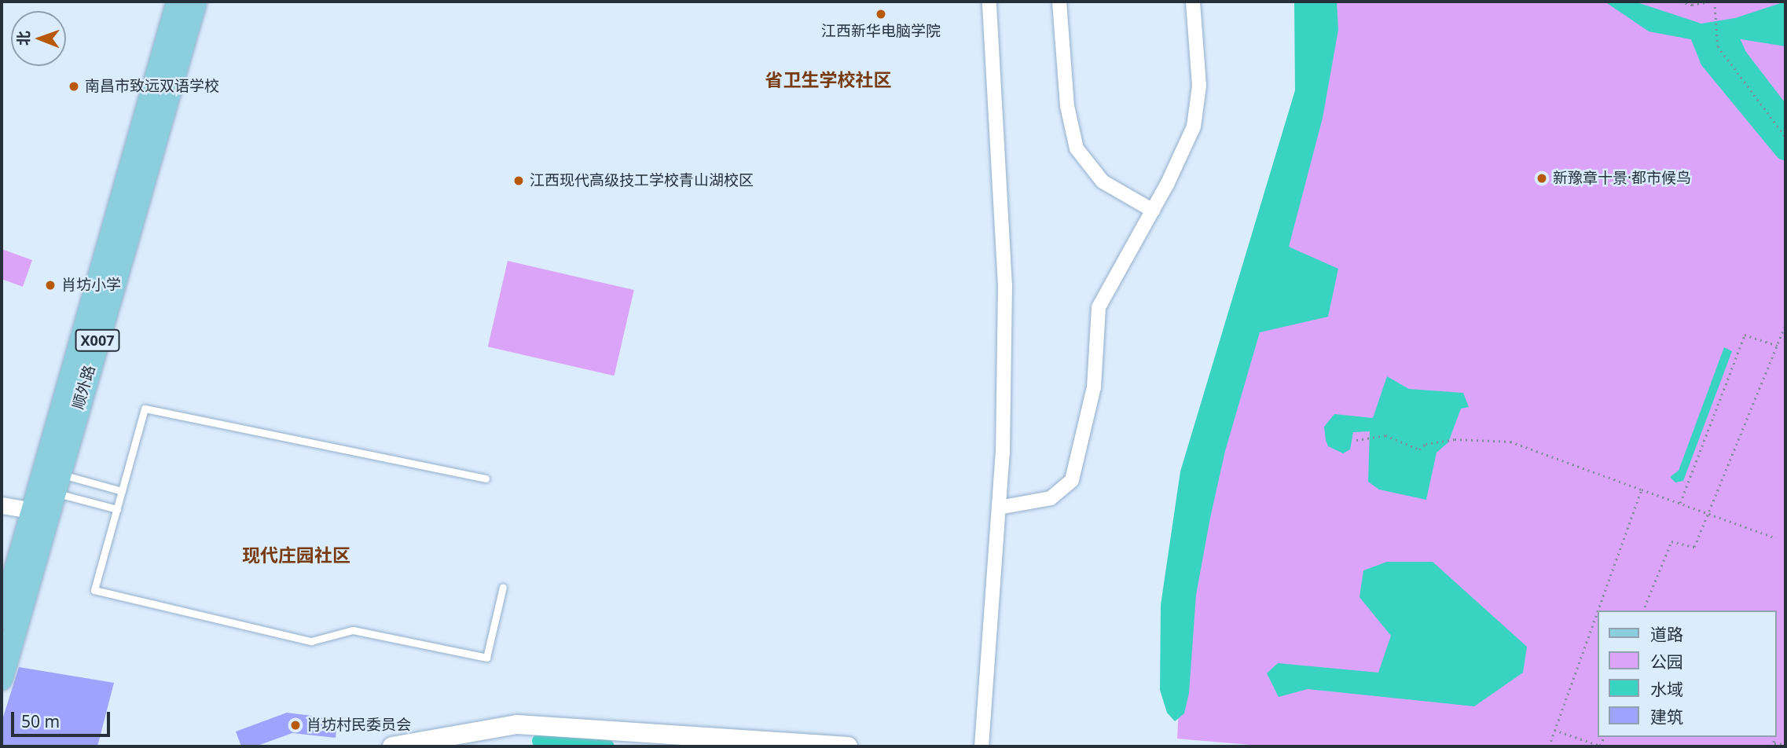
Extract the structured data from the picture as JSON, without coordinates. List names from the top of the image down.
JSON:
{
  "streets": {
    "main road": ["X007", "顺外路"]
  },
  "districts": ["省卫生学校社区", "现代庄园社区"],
  "places": [
    "江西新华电脑学院",
    "南昌市致远双语学校",
    "新豫章十景·都市候鸟",
    "江西现代高级技工学校青山湖校区",
    "肖坊小学",
    "肖坊村民委员会"
  ],
  "legend": [
    "道路",
    "公园",
    "水域",
    "建筑"
  ],
  "scale_bar": "50 m",
  "north": "left"
}
